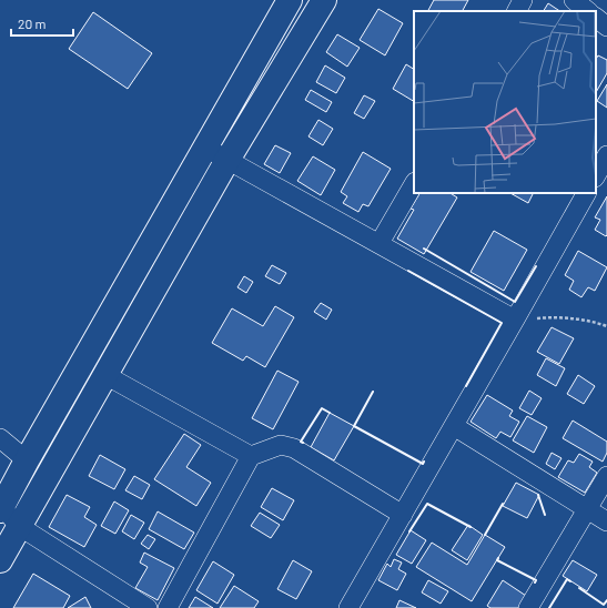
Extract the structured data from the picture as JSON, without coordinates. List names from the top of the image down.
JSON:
{
  "scale_bar": "20 m"
}
